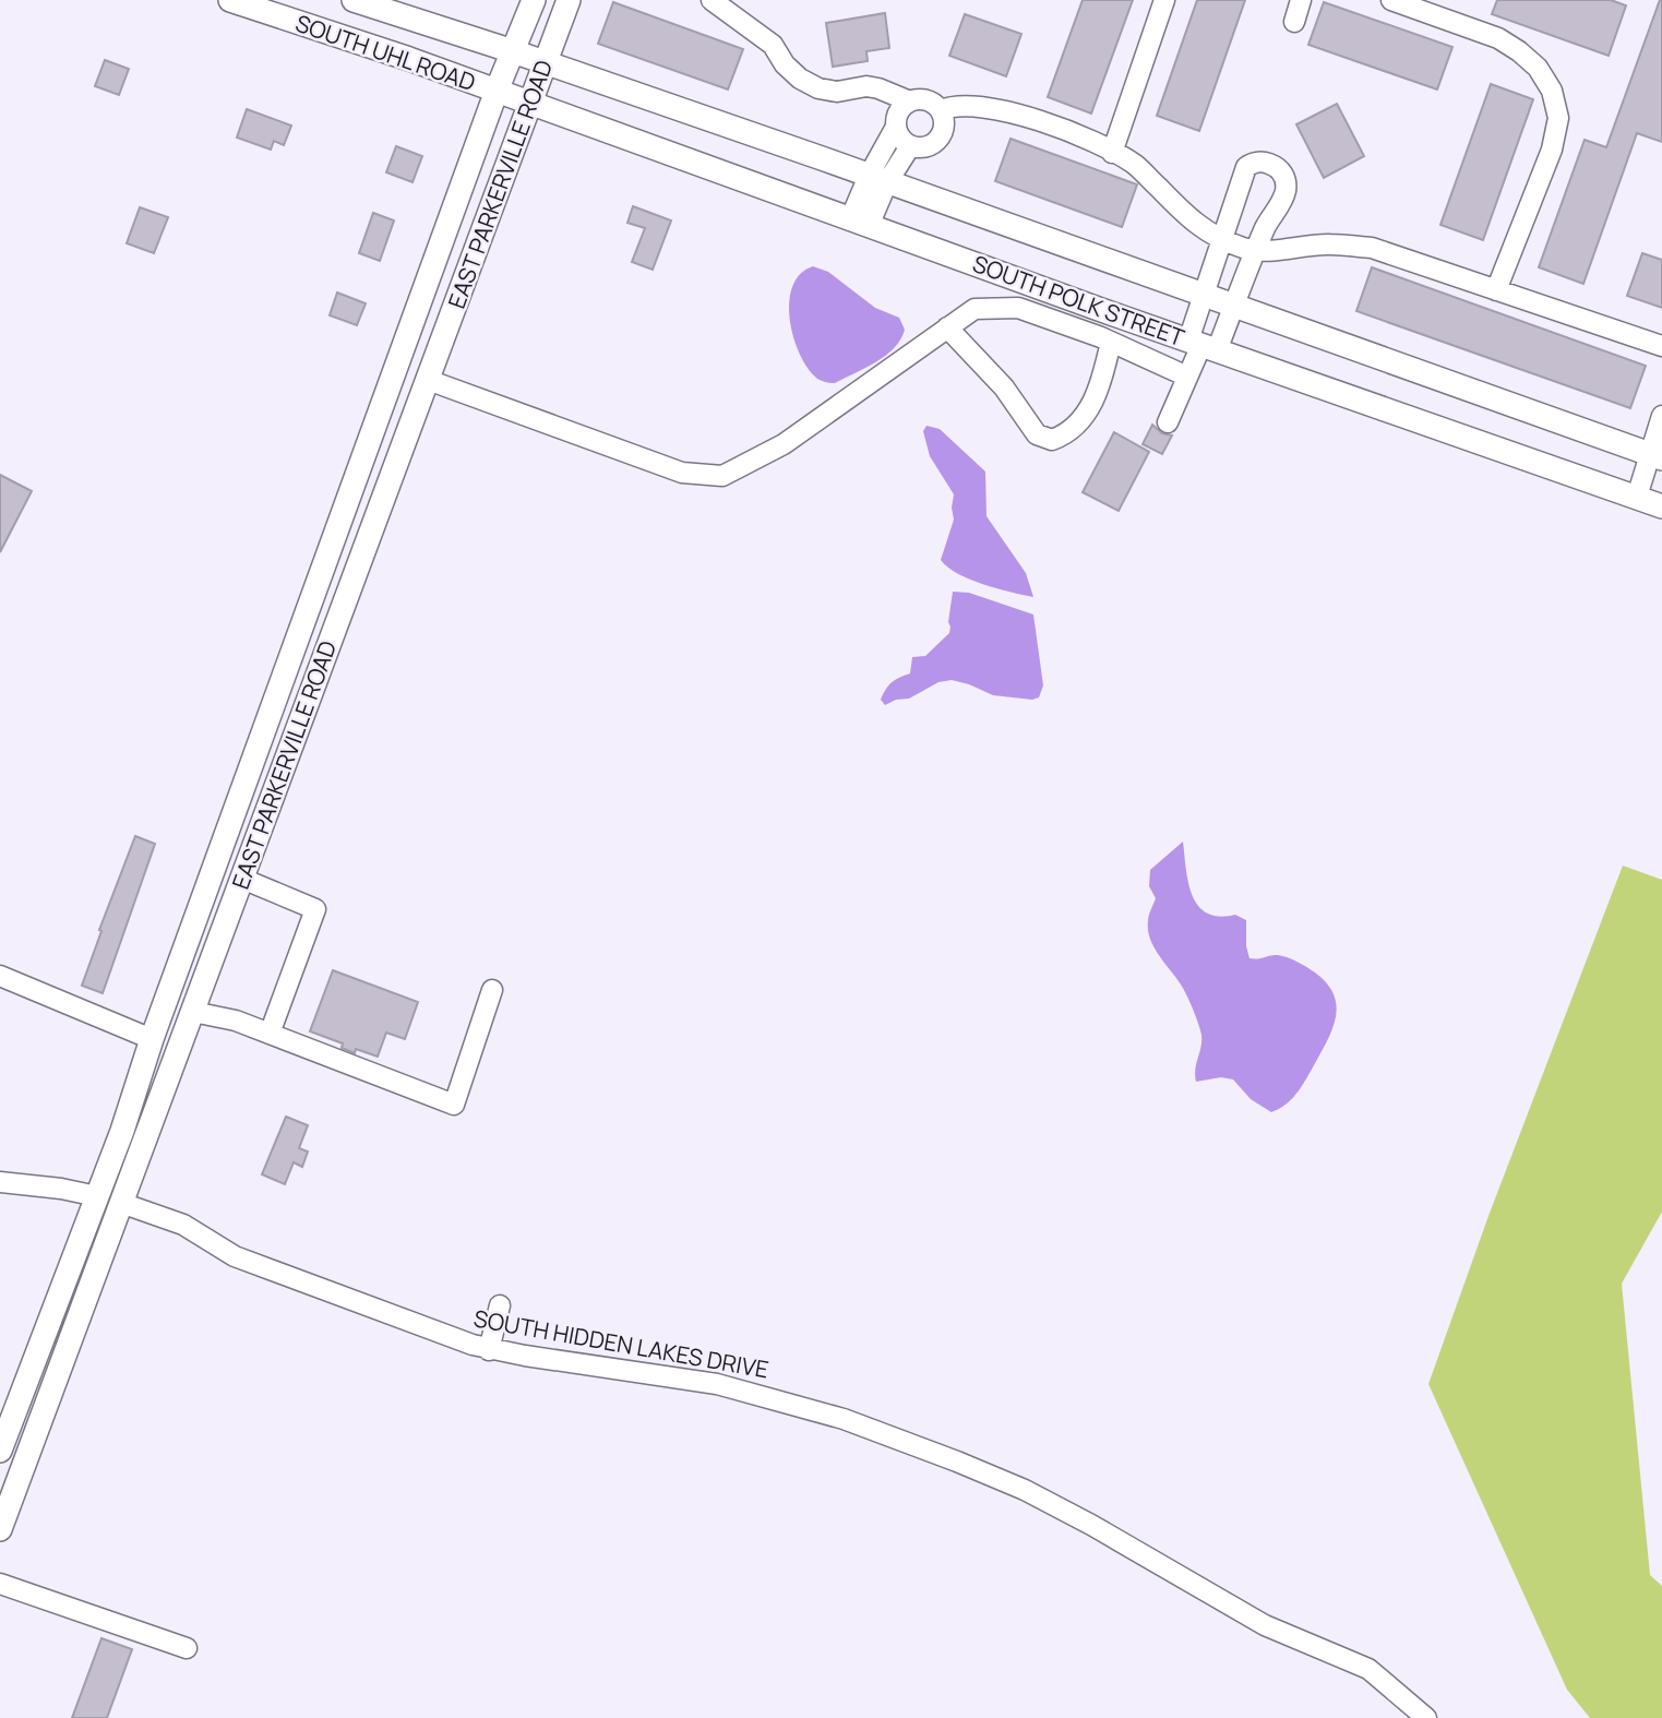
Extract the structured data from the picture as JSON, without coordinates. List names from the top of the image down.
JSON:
{
  "streets": {
    "main road": ["SOUTH UHL ROAD", "EAST PARKERVILLE ROAD", "SOUTH POLK STREET"],
    "street": ["SOUTH HIDDEN LAKES DRIVE"]
  },
  "crossings": [
    ["SOUTH UHL ROAD", "EAST PARKERVILLE ROAD"],
    ["SOUTH UHL ROAD", "SOUTH POLK STREET"],
    ["EAST PARKERVILLE ROAD", "SOUTH POLK STREET"],
    ["EAST PARKERVILLE ROAD", "SOUTH HIDDEN LAKES DRIVE"]
  ]
}
